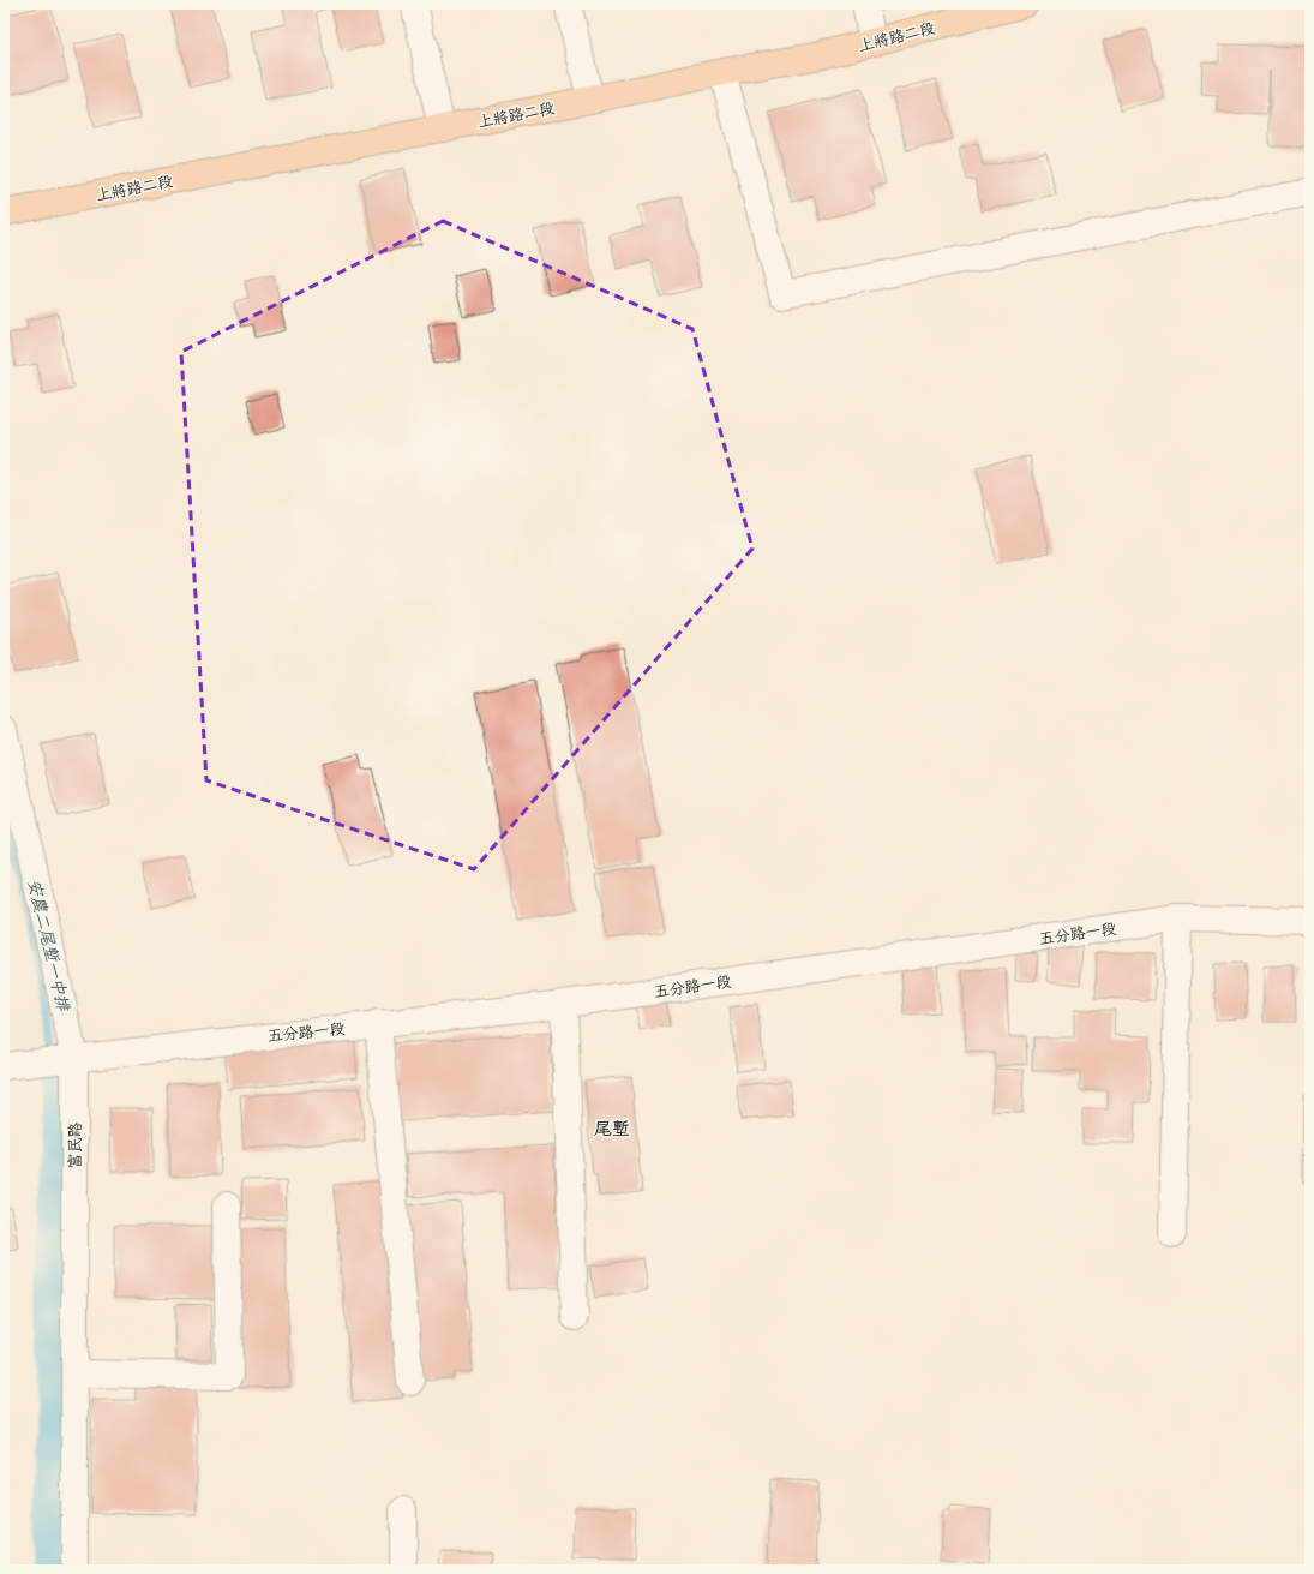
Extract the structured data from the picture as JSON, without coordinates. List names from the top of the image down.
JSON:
{
  "streets": {
    "main road": ["上將路二段"],
    "street": ["五分路一段", "富民路"]
  },
  "crossings": [
    ["五分路一段", "富民路"]
  ],
  "districts": ["尾塹"],
  "water": ["安農二尾塹一中排"]
}
